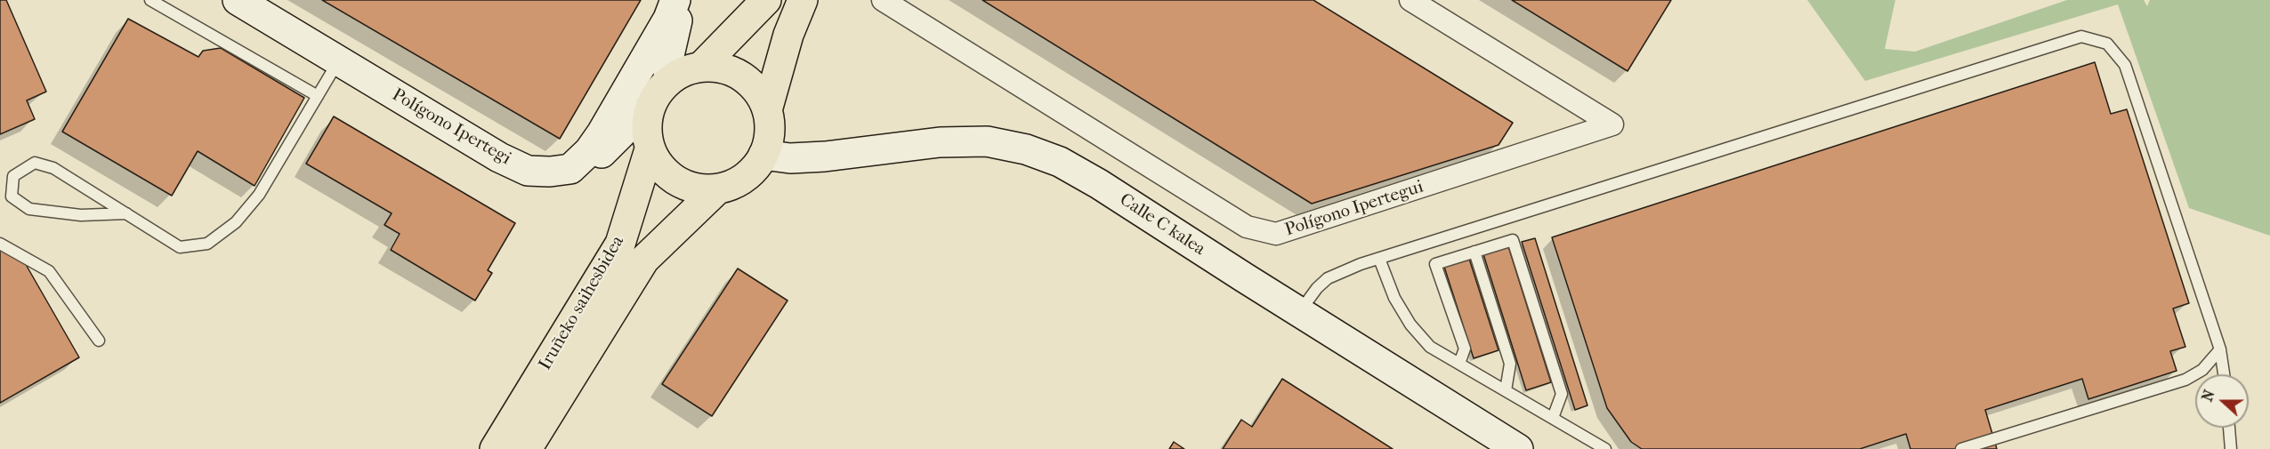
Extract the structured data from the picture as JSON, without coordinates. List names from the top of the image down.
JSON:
{
  "streets": {
    "highway": ["Iruñeko saihesbidea"],
    "street": ["Polígono Ipertegi", "Polígono Ipertegui", "Calle C kalea"]
  },
  "crossings": [
    ["Polígono Ipertegi", "Calle C kalea"],
    ["Polígono Ipertegi", "Iruñeko saihesbidea"],
    ["Calle C kalea", "Iruñeko saihesbidea"]
  ],
  "north": "left"
}
